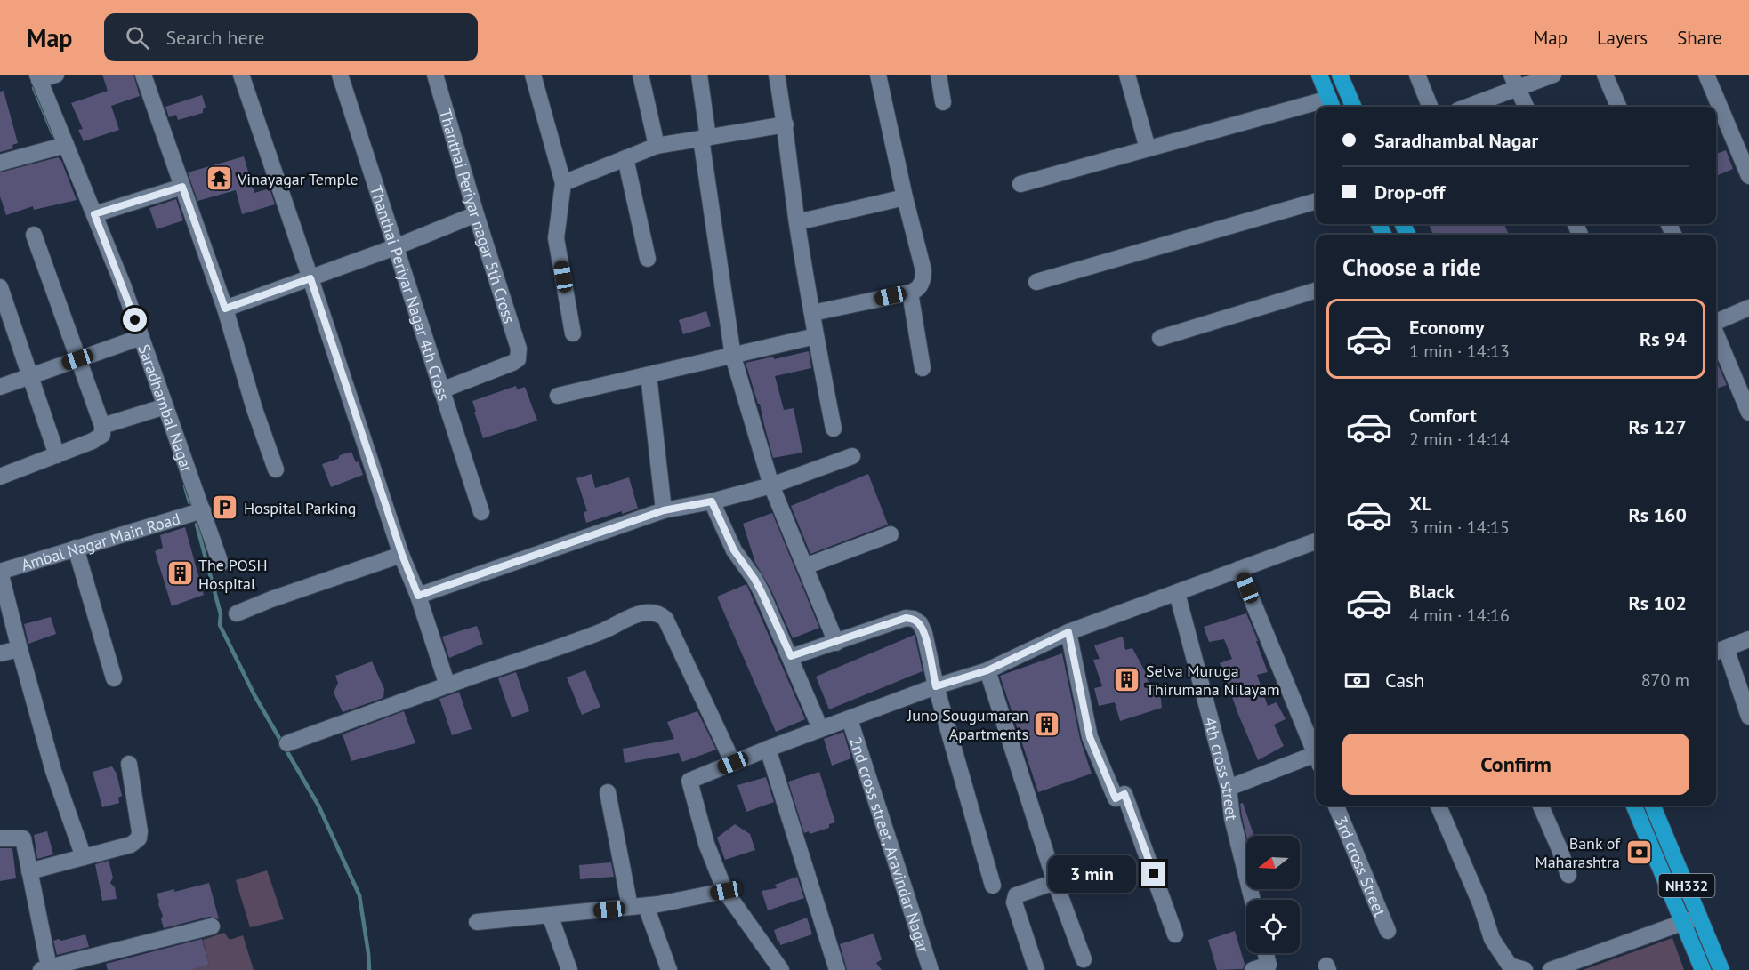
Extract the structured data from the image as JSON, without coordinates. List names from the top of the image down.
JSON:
{
  "streets": {
    "highway": ["NH332"],
    "street": [
      "Thanthai Periyar nagar 5th Cross",
      "Thanthai Periyar Nagar 4th Cross",
      "Saradhambal Nagar",
      "Ambal Nagar Main Road",
      "4th cross street",
      "2nd cross street, Aravindar Nagar",
      "3rd cross Street"
    ]
  },
  "crossings": [
    ["Thanthai Periyar nagar 5th Cross", "Thanthai Periyar Nagar 4th Cross"],
    ["Saradhambal Nagar", "Ambal Nagar Main Road"]
  ],
  "places": {
    "temple": ["Vinayagar Temple"],
    "parking": ["Hospital Parking"],
    "building": ["The POSH Hospital", "Selva Muruga Thirumana Nilayam", "Juno Sougumaran Apartments"],
    "bank": ["Bank of Maharashtra"]
  },
  "north": "left",
  "page": {
    "header": "Map",
    "search": "Search here",
    "nav": ["Map", "Layers", "Share"],
    "banner": ["Saradhambal Nagar", "Drop-off"],
    "heading": "Choose a ride",
    "list": [
      {
        "name": "Economy",
        "note": "1 min · 14:13",
        "value": "Rs 94"
      },
      {
        "name": "Comfort",
        "note": "2 min · 14:14",
        "value": "Rs 127"
      },
      {
        "name": "XL",
        "note": "3 min · 14:15",
        "value": "Rs 160"
      },
      {
        "name": "Black",
        "note": "4 min · 14:16",
        "value": "Rs 102"
      }
    ],
    "pay": ["Cash", "870 m"],
    "buttons": "Confirm",
    "bubble": "3 min"
  }
}
